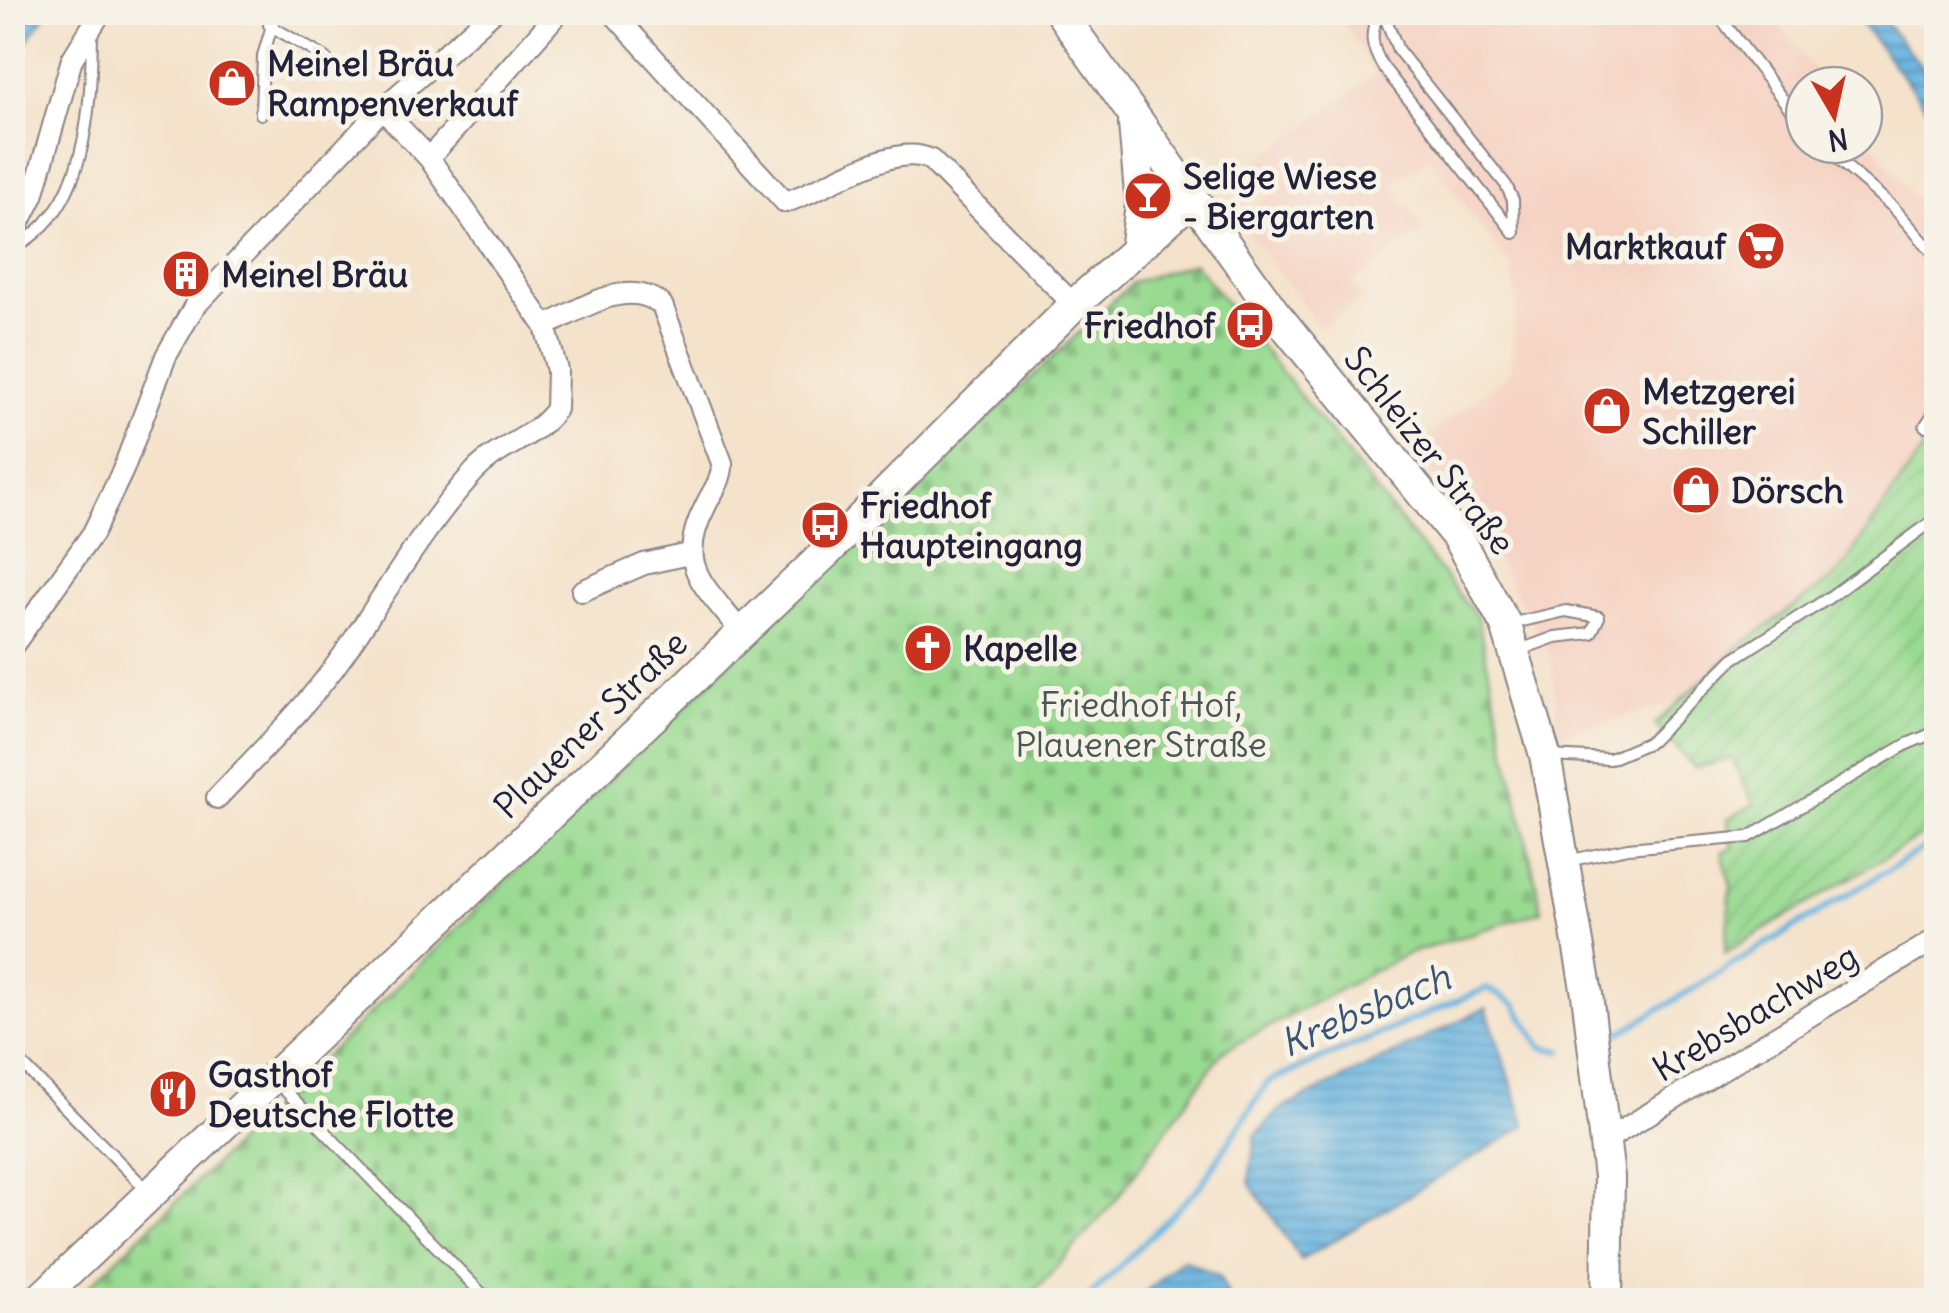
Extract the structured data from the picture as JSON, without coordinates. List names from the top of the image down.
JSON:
{
  "streets": {
    "main road": ["Schleizer Straße", "Plauener Straße"],
    "street": ["Krebsbachweg"]
  },
  "crossings": [
    ["Schleizer Straße", "Plauener Straße"],
    ["Schleizer Straße", "Krebsbachweg"]
  ],
  "water": ["Krebsbach"],
  "parks": ["Friedhof Hof, Plauener Straße"],
  "places": {
    "shop": ["Meinel Bräu Rampenverkauf", "Metzgerei Schiller", "Dörsch"],
    "bar": ["Selige Wiese - Biergarten"],
    "supermarket": ["Marktkauf"],
    "building": ["Meinel Bräu"],
    "bus stop": ["Friedhof", "Friedhof Haupteingang"],
    "church": ["Kapelle"],
    "restaurant": ["Gasthof Deutsche Flotte"]
  },
  "north": "bottom"
}
